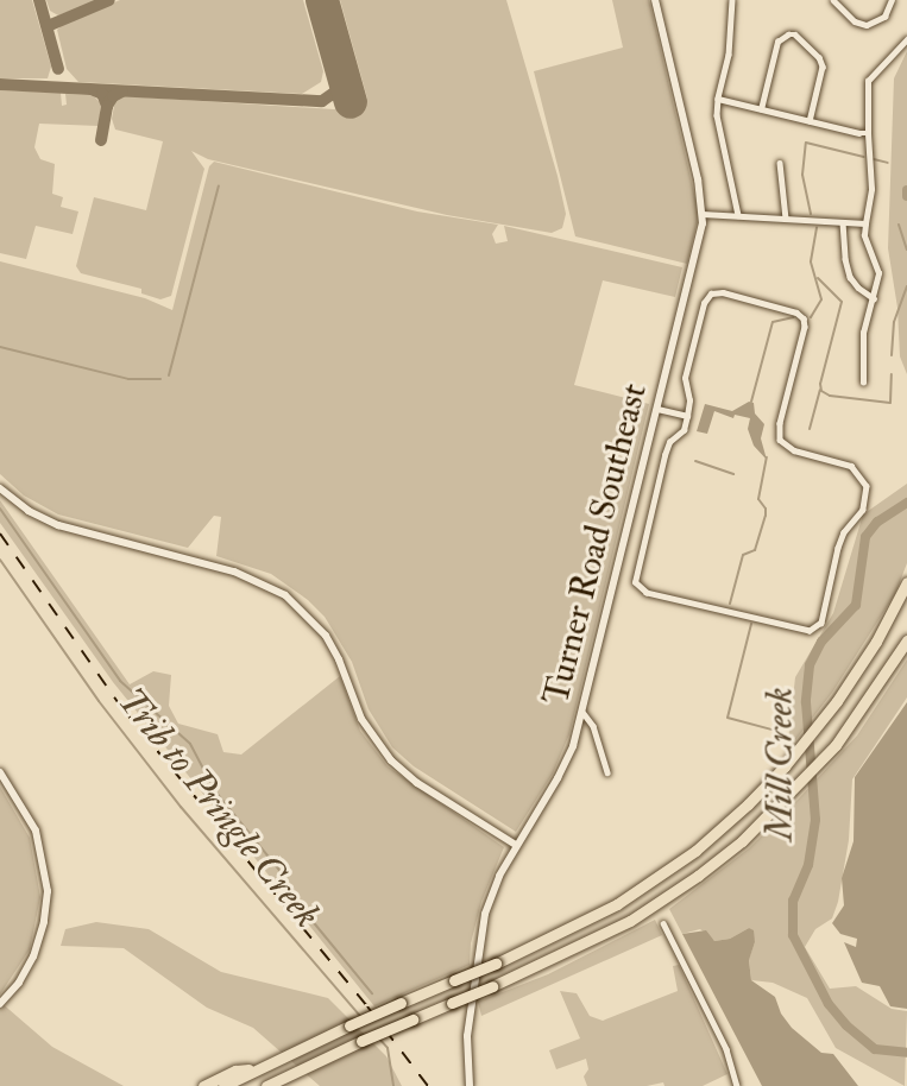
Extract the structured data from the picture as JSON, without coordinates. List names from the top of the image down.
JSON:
{
  "streets": {
    "main road": ["Turner Road Southeast"]
  },
  "water": ["Mill Creek", "Trib to Pringle Creek"]
}
